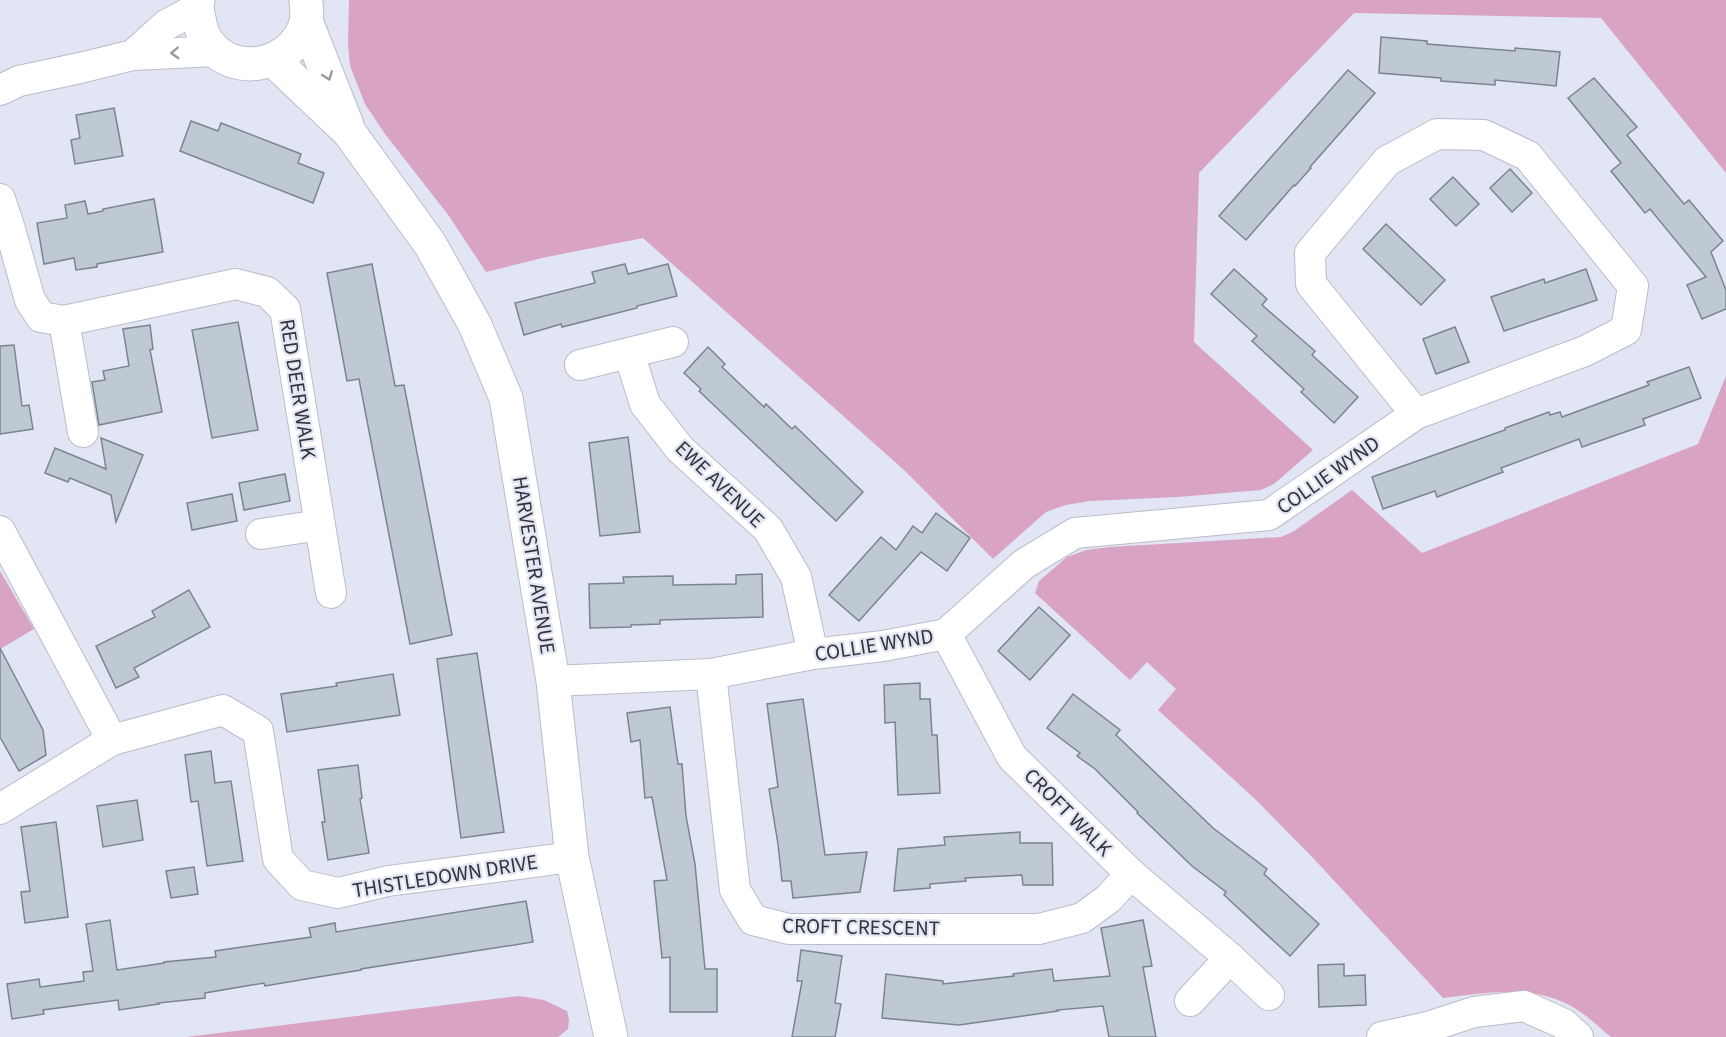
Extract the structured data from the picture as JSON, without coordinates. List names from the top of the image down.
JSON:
{
  "streets": {
    "street": [
      "RED DEER WALK",
      "COLLIE WYND",
      "EWE AVENUE",
      "HARVESTER AVENUE",
      "CROFT WALK",
      "THISTLEDOWN DRIVE",
      "CROFT CRESCENT"
    ]
  },
  "crossings": [
    ["COLLIE WYND", "EWE AVENUE"],
    ["COLLIE WYND", "HARVESTER AVENUE"],
    ["COLLIE WYND", "CROFT WALK"],
    ["COLLIE WYND", "CROFT CRESCENT"],
    ["HARVESTER AVENUE", "THISTLEDOWN DRIVE"],
    ["CROFT WALK", "CROFT CRESCENT"]
  ]
}
